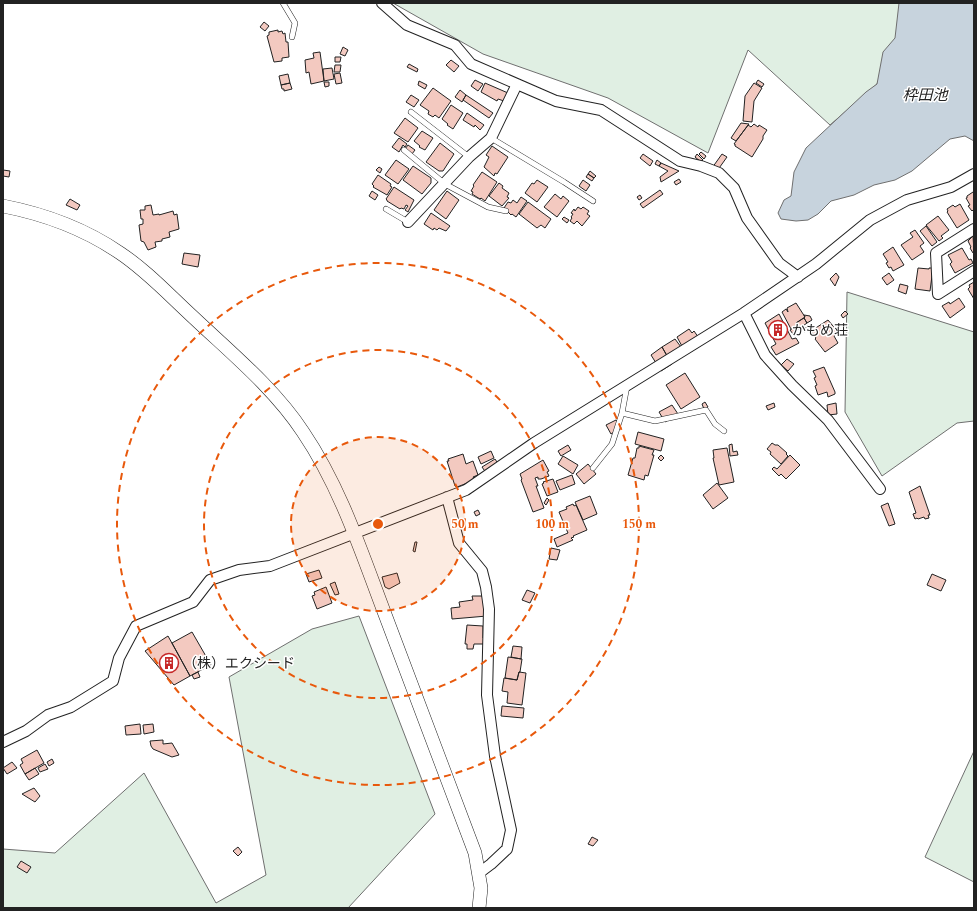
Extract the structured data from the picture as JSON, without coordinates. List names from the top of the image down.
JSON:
{
  "water": ["枠田池"],
  "places": {
    "building": ["かもめ荘", "（株）エクシード"]
  },
  "rings": ["50 m", "100 m", "150 m"]
}
